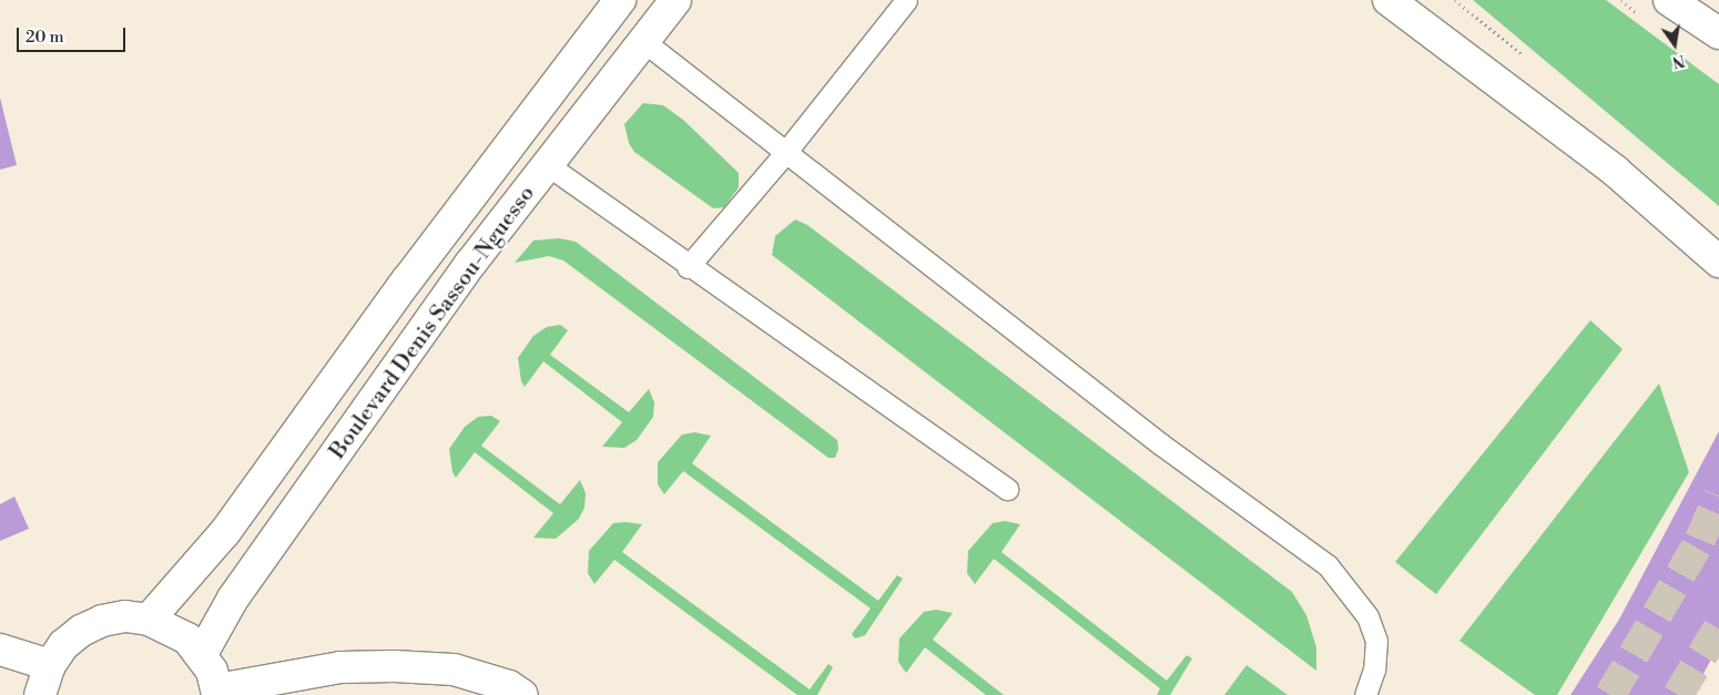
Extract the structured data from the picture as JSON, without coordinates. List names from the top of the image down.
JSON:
{
  "streets": {
    "main road": ["Boulevard Denis Sassou-Nguesso"]
  },
  "scale_bar": "20 m",
  "north": "bottom"
}
